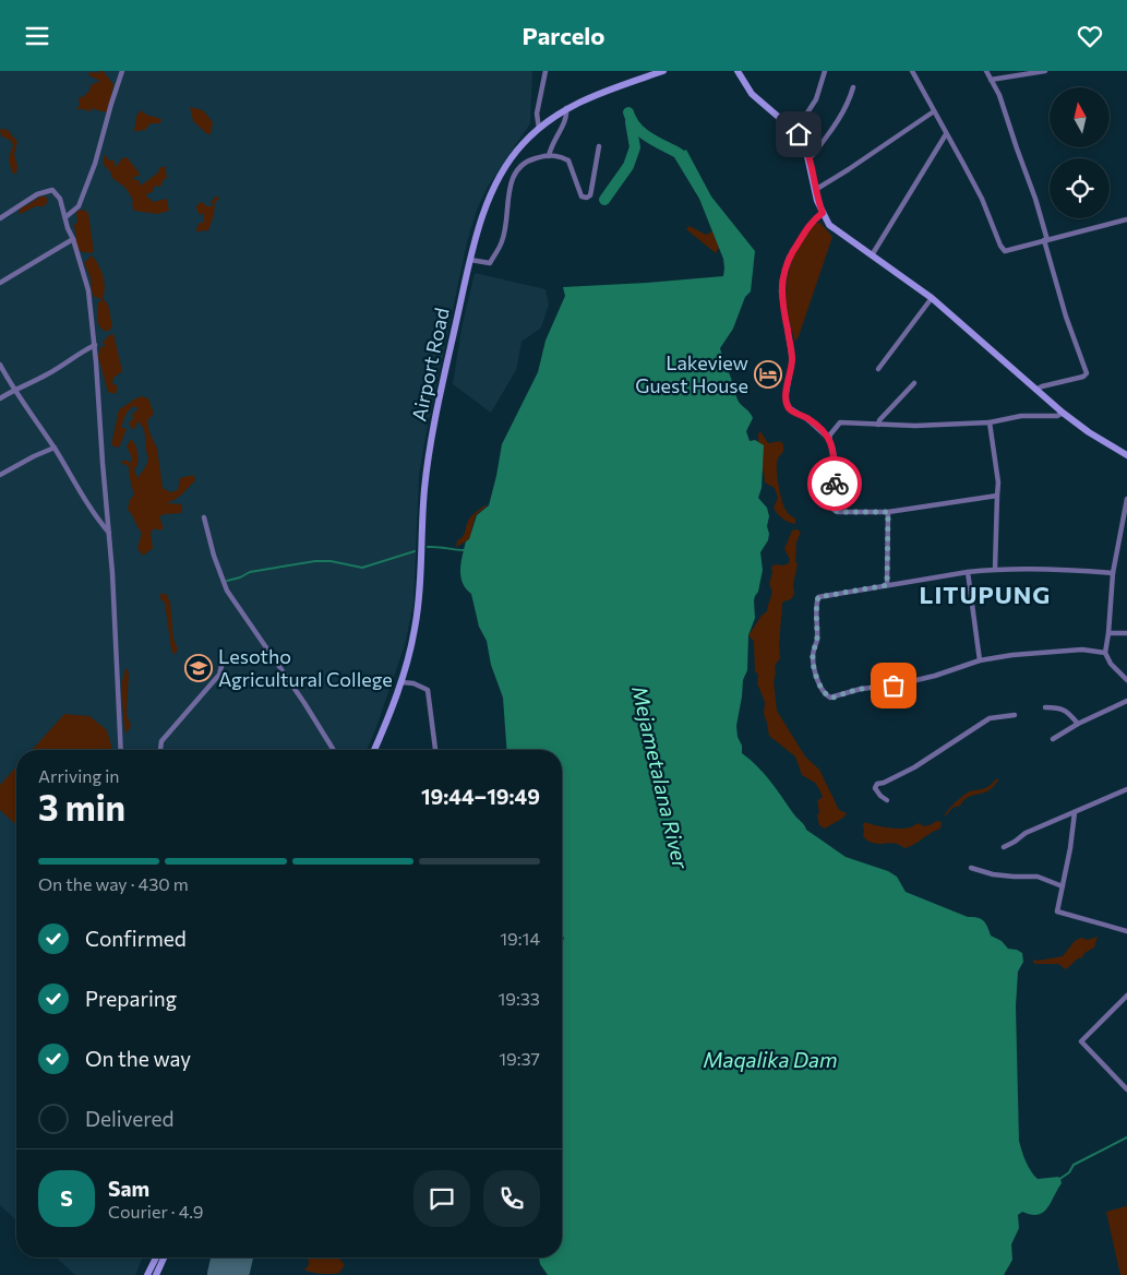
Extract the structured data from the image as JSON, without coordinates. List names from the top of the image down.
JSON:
{
  "streets": {
    "main road": ["Airport Road"]
  },
  "districts": ["LITUPUNG"],
  "water": ["Mejametalana River", "Maqalika Dam"],
  "places": {
    "hotel": ["Lakeview Guest House"],
    "school or university": ["Lesotho Agricultural College"]
  },
  "north": "top",
  "page": {
    "header": "Parcelo",
    "heading": ["3 min", "Arriving in", "19:44–19:49"],
    "panel": ["Sam", "Courier · 4.9"],
    "bar": "On the way · 430 m",
    "list": [
      ["Confirmed", "19:14"],
      ["Preparing", "19:33"],
      ["On the way", "19:37"],
      "Delivered"
    ],
    "round": "S"
  }
}
